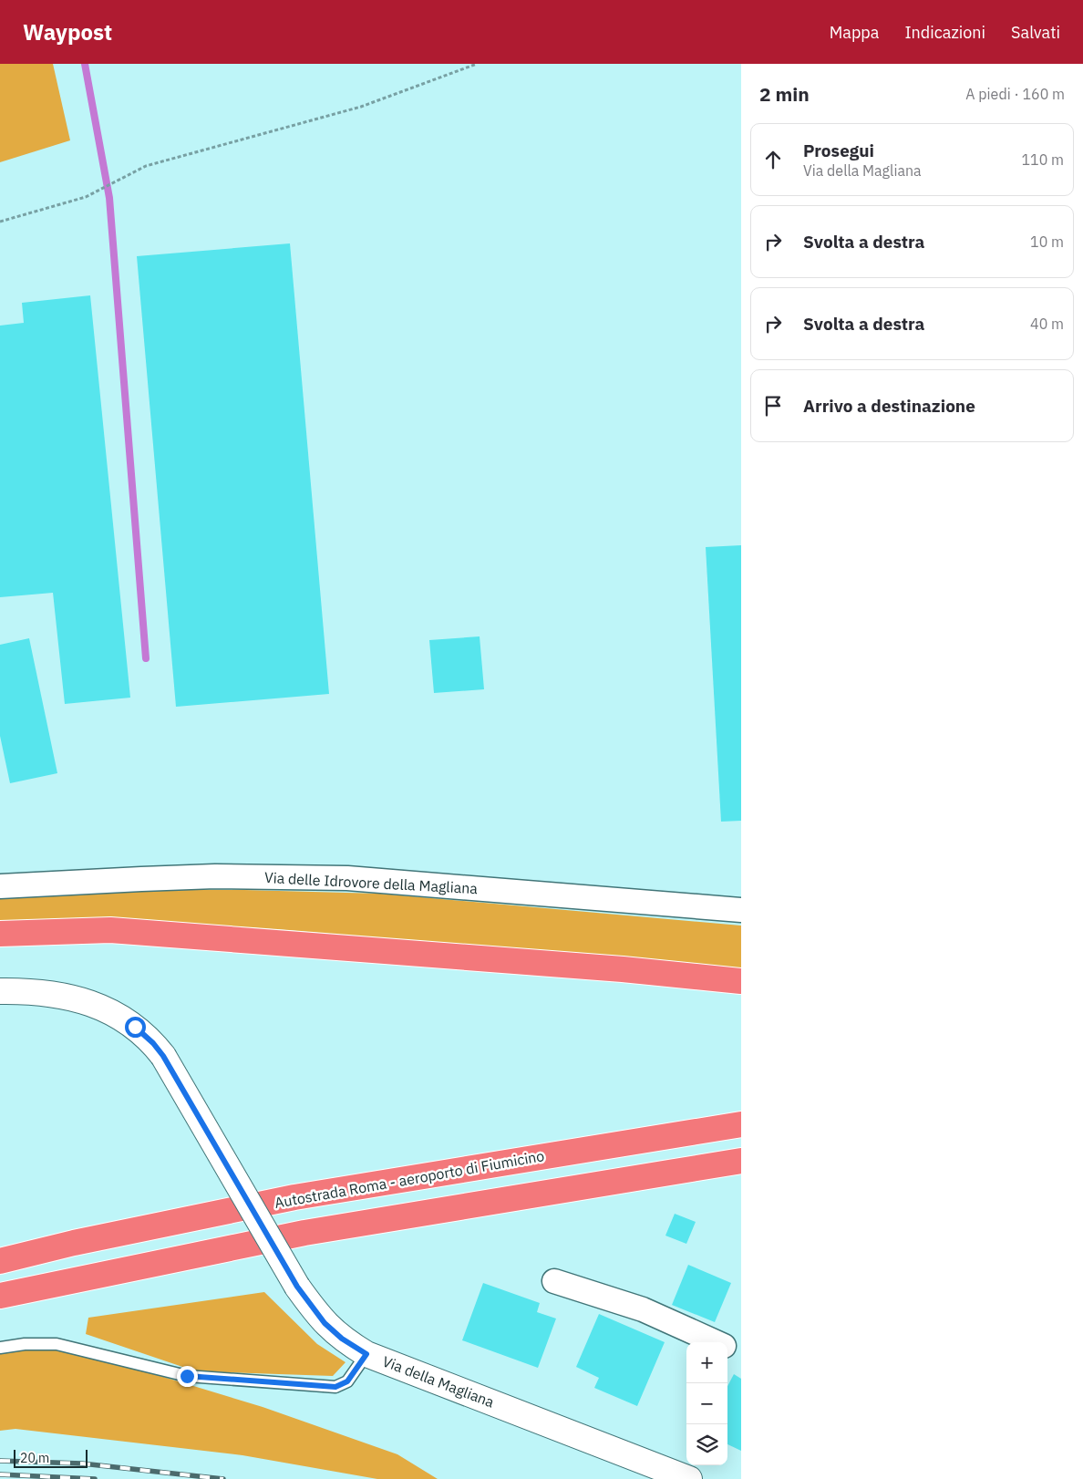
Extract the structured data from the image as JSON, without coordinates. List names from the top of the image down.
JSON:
{
  "streets": {
    "highway": ["Autostrada Roma - aeroporto di Fiumicino"],
    "main road": ["Via della Magliana"],
    "street": ["Via delle Idrovore della Magliana"]
  },
  "scale_bar": "20 m",
  "page": {
    "header": "Waypost",
    "nav": ["Mappa", "Indicazioni", "Salvati"],
    "heading": ["2 min", "A piedi · 160 m"],
    "list": [
      ["Prosegui", "Via della Magliana", "110 m"],
      ["Svolta a destra", "10 m"],
      ["Svolta a destra", "40 m"],
      "Arrivo a destinazione"
    ],
    "map_buttons": ["+", "−"],
    "scale": "20 m"
  }
}
